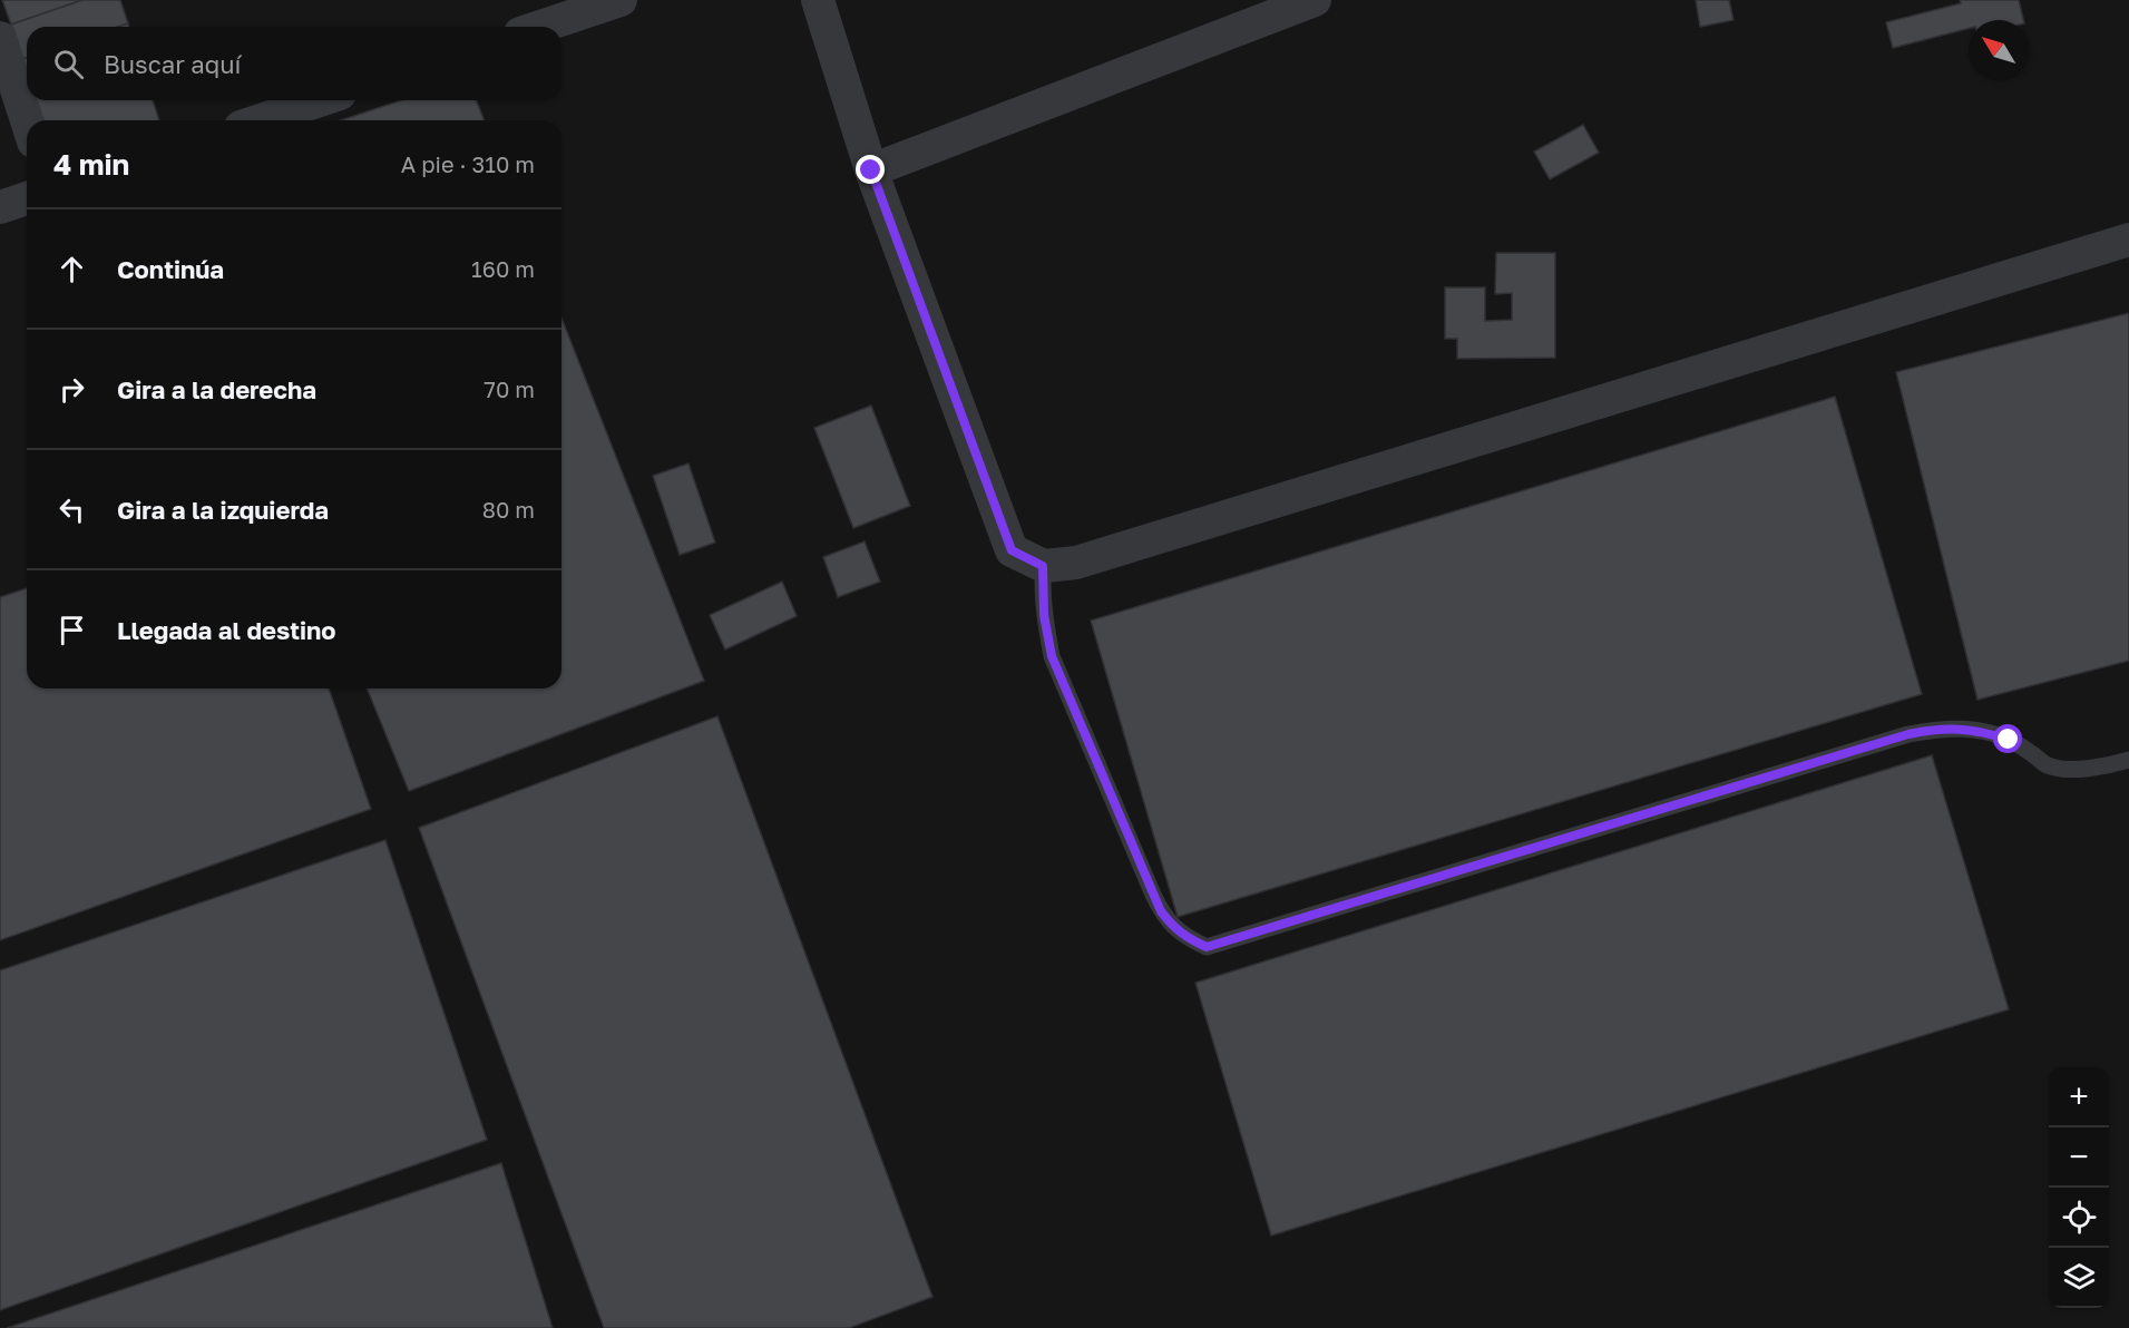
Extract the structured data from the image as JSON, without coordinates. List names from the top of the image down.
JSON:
{
  "north": "top left",
  "page": {
    "search": "Buscar aquí",
    "heading": ["4 min", "A pie · 310 m"],
    "list": [
      ["Continúa", "160 m"],
      ["Gira a la derecha", "70 m"],
      ["Gira a la izquierda", "80 m"],
      "Llegada al destino"
    ],
    "map_buttons": ["+", "−"]
  }
}
